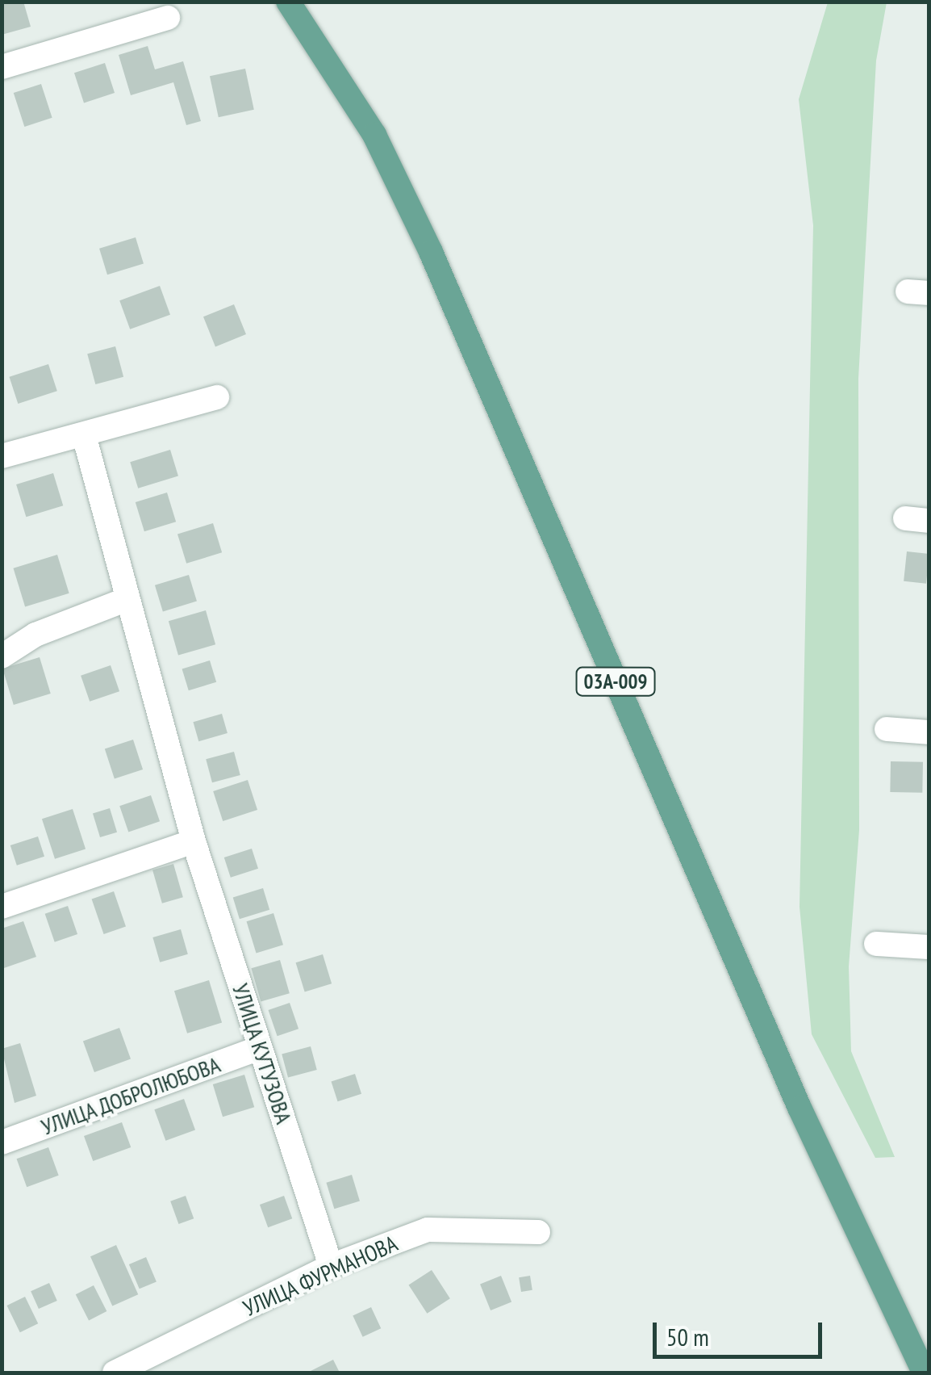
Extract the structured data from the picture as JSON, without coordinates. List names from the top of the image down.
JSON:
{
  "streets": {
    "main road": ["03А-009"],
    "street": ["УЛИЦА КУТУЗОВА", "УЛИЦА ДОБРОЛЮБОВА", "УЛИЦА ФУРМАНОВА"]
  },
  "crossings": [
    ["УЛИЦА КУТУЗОВА", "УЛИЦА ДОБРОЛЮБОВА"],
    ["УЛИЦА КУТУЗОВА", "УЛИЦА ФУРМАНОВА"]
  ],
  "scale_bar": "50 m"
}
